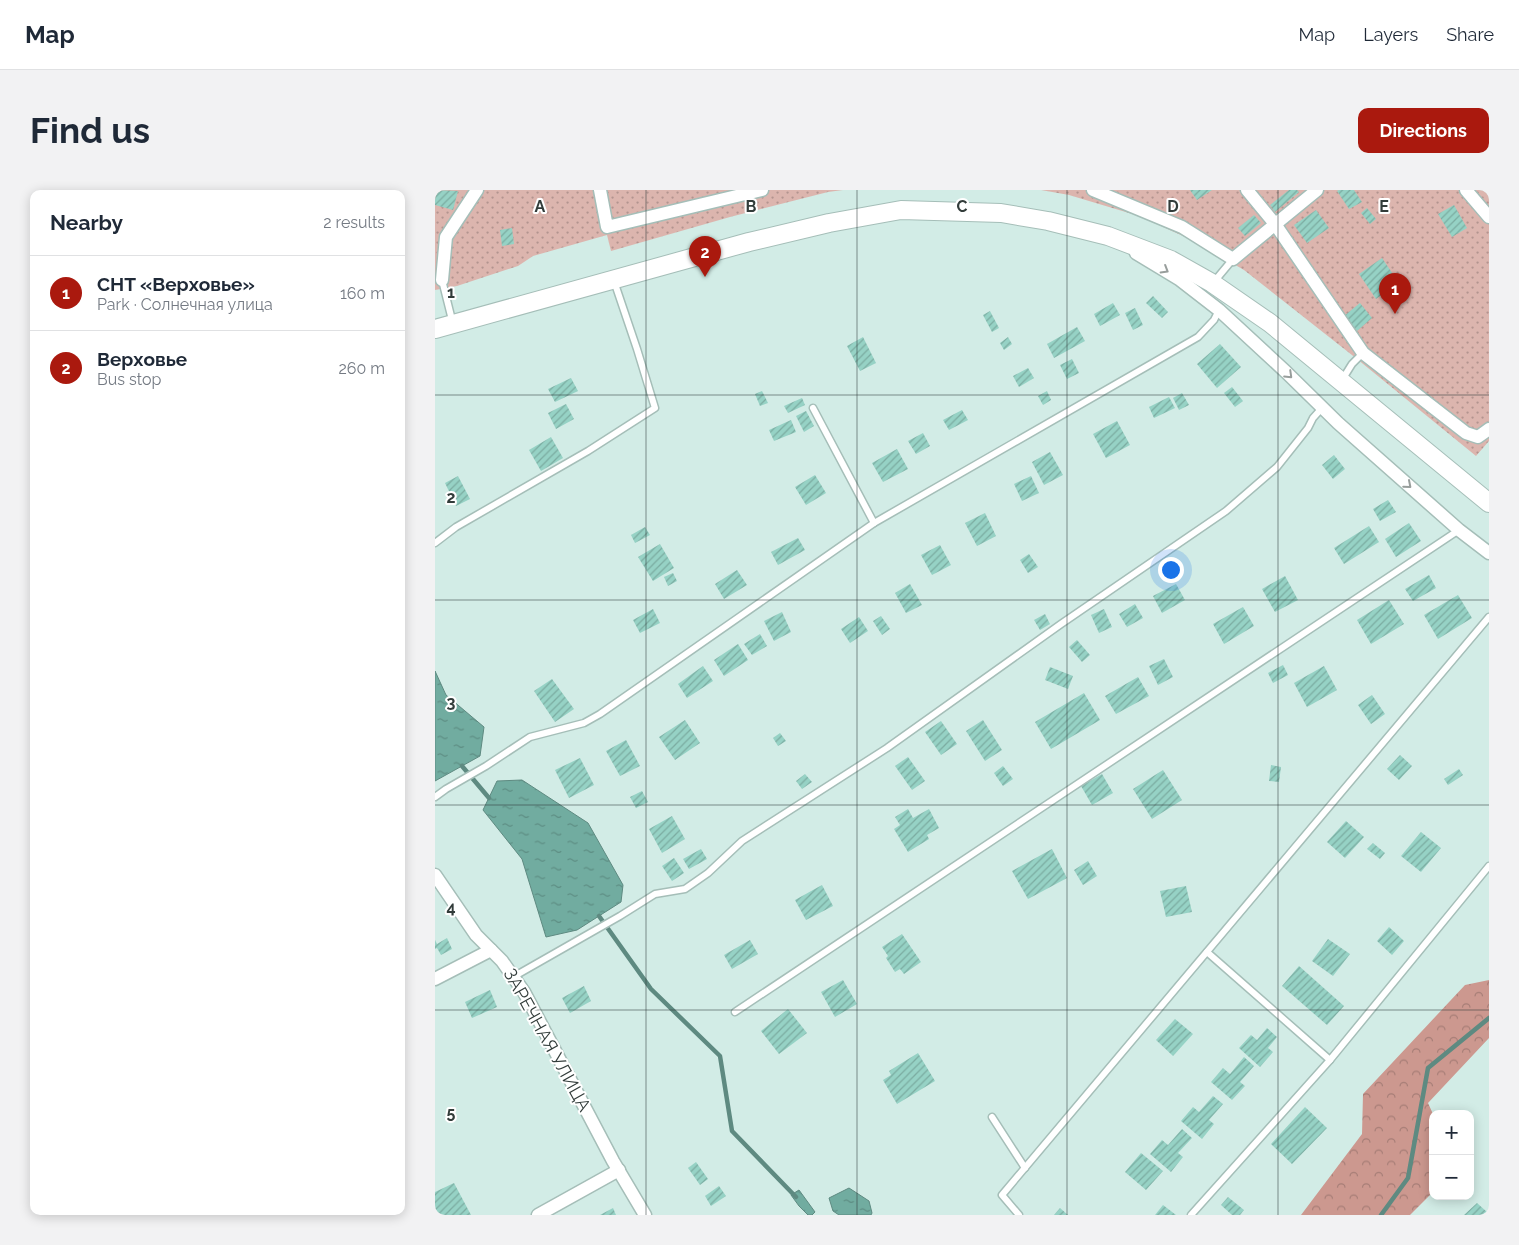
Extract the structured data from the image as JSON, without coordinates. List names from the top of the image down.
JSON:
{
  "streets": {
    "street": ["ЗАРЕЧНАЯ УЛИЦА"]
  },
  "page": {
    "header": "Map",
    "nav": ["Map", "Layers", "Share"],
    "buttons": "Directions",
    "title": "Find us",
    "heading": ["Nearby", "2 results"],
    "pins": ["2", "1"],
    "list": [
      {
        "mark": "1",
        "name": "СНТ «Верховье»",
        "note": "Park · Солнечная улица",
        "value": "160 m"
      },
      {
        "mark": "2",
        "name": "Верховье",
        "note": "Bus stop",
        "value": "260 m"
      }
    ],
    "map_buttons": ["+", "−"]
  },
  "grid": {
    "columns": [
      "A",
      "B",
      "C",
      "D",
      "E"
    ],
    "rows": [
      "1",
      "2",
      "3",
      "4",
      "5"
    ]
  }
}
